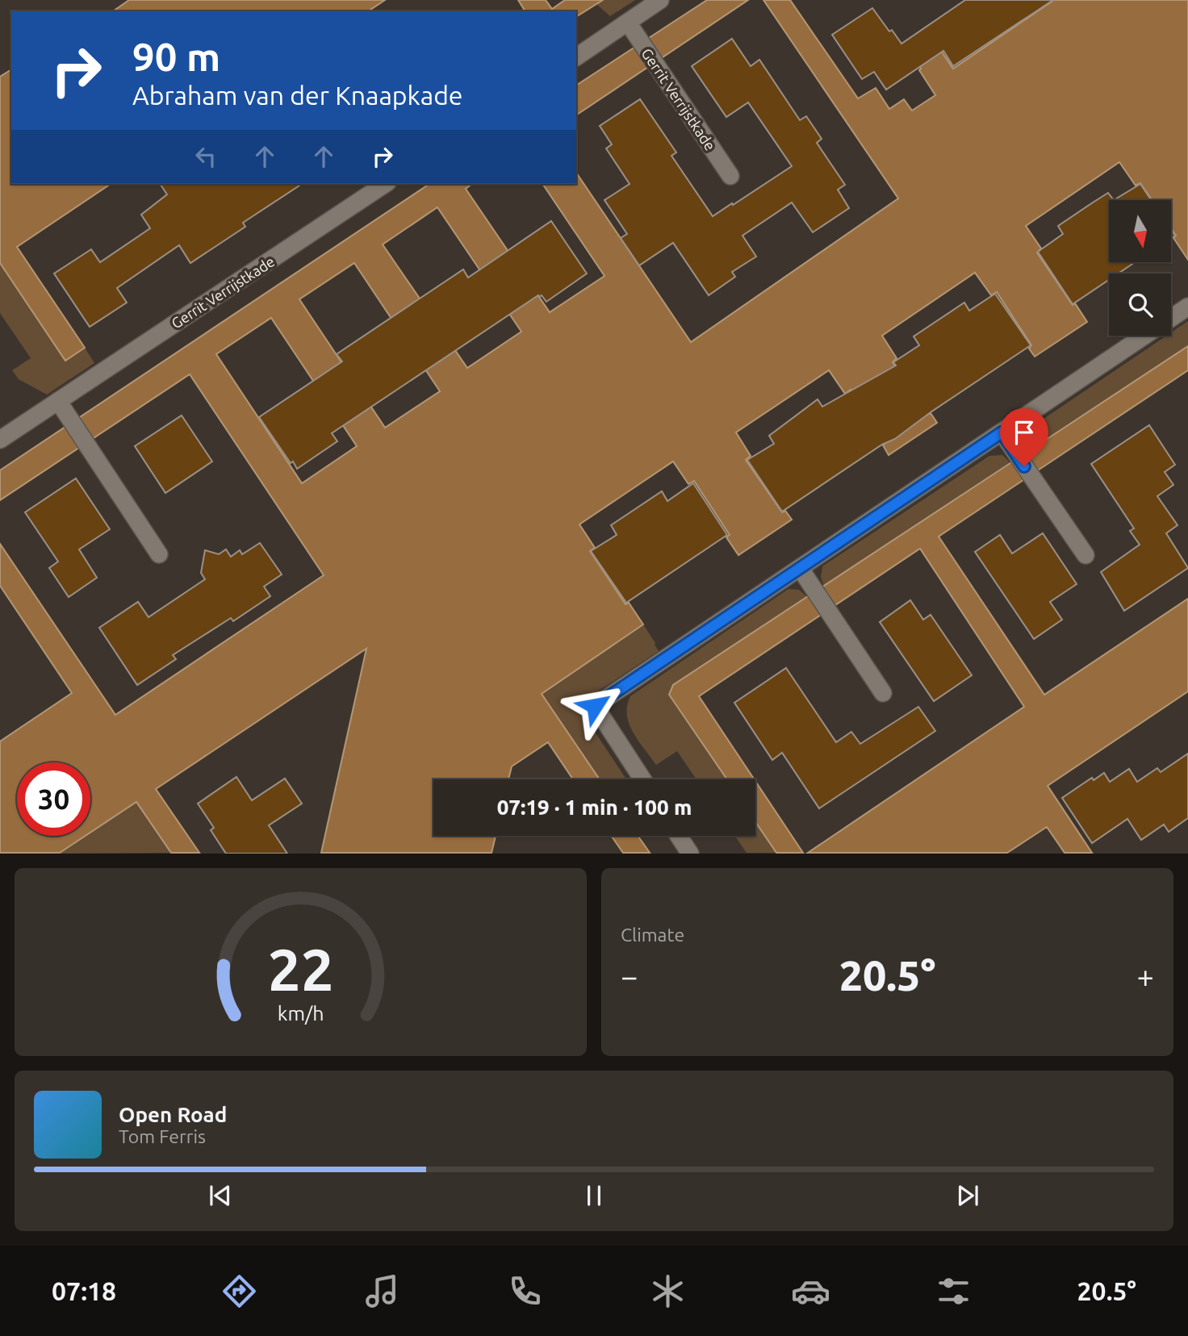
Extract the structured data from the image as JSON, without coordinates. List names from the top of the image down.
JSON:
{
  "streets": {
    "street": ["Gerrit Verrijstkade"]
  },
  "north": "bottom",
  "page": {
    "turn": ["90 m", "Abraham van der Knaapkade"],
    "limit": "30",
    "trip": "07:19 · 1 min · 100 m",
    "tile": "Climate",
    "heat": ["−", "20.5°", "+"],
    "song": ["Open Road", "Tom Ferris"],
    "tabs": ["07:18", "20.5°"],
    "gauge": ["22", "km/h"]
  }
}
